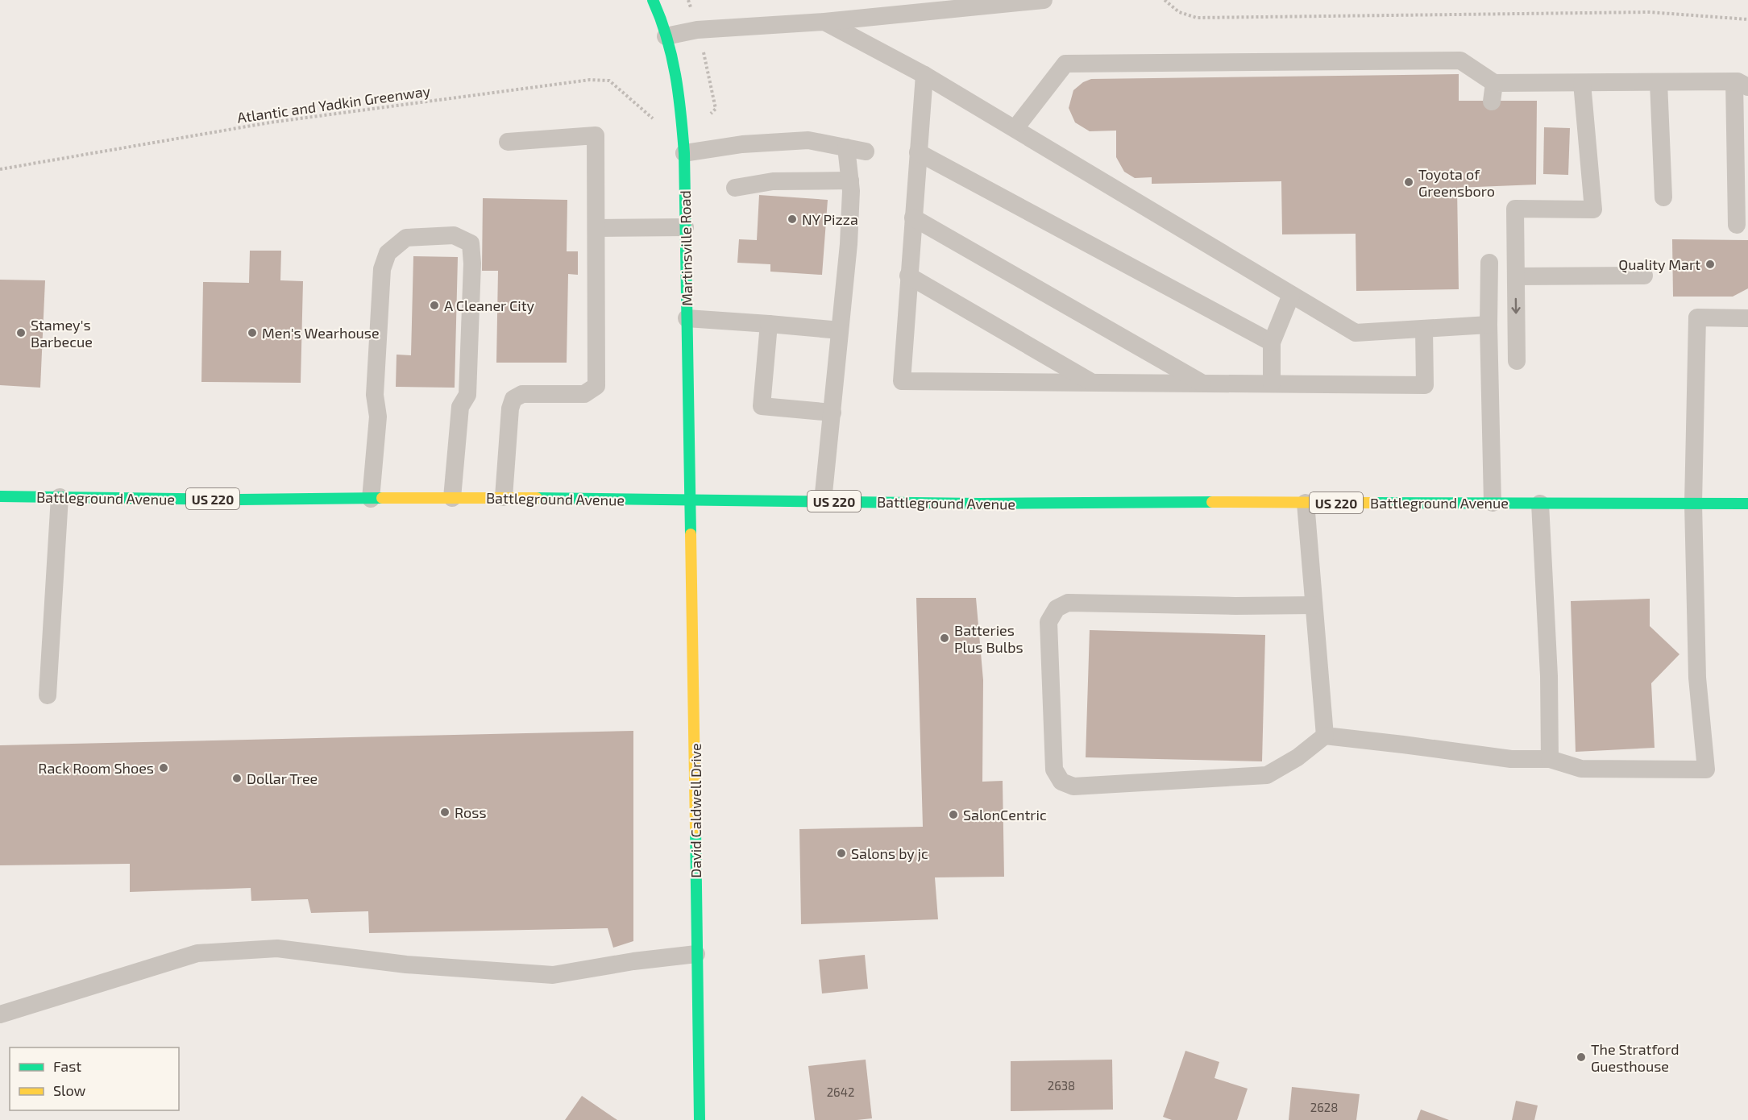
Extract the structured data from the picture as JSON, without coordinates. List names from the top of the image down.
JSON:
{
  "streets": {
    "main road": [
      "Martinsville Road",
      "Battleground Avenue",
      "US 220",
      "David Caldwell Drive"
    ],
    "path": ["Atlantic and Yadkin Greenway"]
  },
  "crossings": [
    ["Martinsville Road", "Battleground Avenue"],
    ["Martinsville Road", "David Caldwell Drive"],
    ["Battleground Avenue", "David Caldwell Drive"]
  ],
  "places": [
    "Toyota of Greensboro",
    "NY Pizza",
    "Quality Mart",
    "A Cleaner City",
    "Stamey's Barbecue",
    "Men's Wearhouse",
    "Batteries Plus Bulbs",
    "Rack Room Shoes",
    "Dollar Tree",
    "Ross",
    "SalonCentric",
    "Salons by jc",
    "The Stratford Guesthouse"
  ],
  "house_numbers": ["2638", "2642", "2628"],
  "legend": ["Fast", "Slow"]
}
